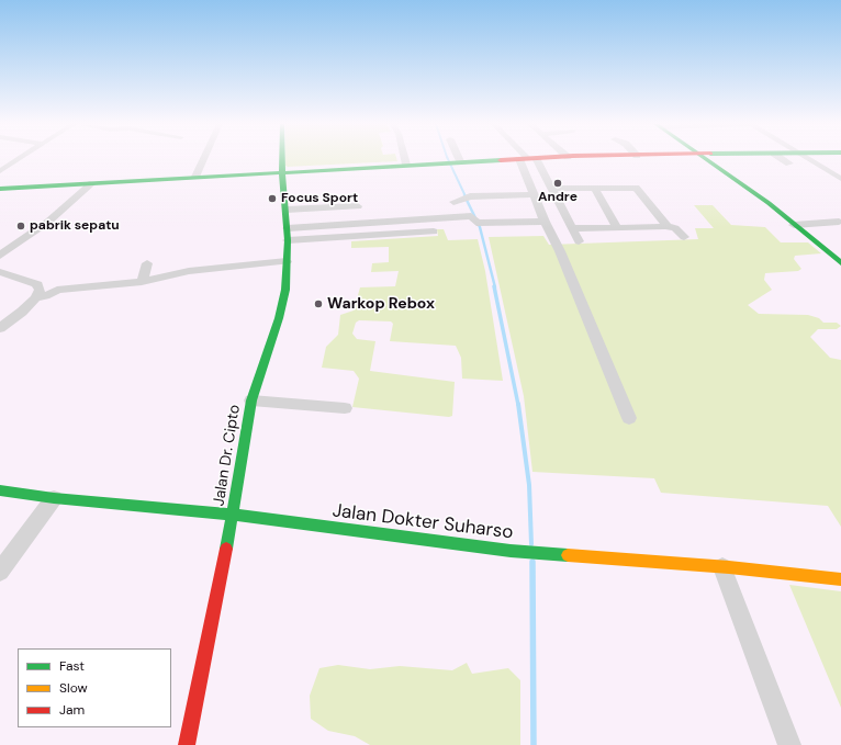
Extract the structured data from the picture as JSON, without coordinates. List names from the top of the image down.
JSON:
{
  "streets": {
    "street": ["Jalan Dr. Cipto", "Jalan Dokter Suharso"]
  },
  "crossings": [
    ["Jalan Dr. Cipto", "Jalan Dokter Suharso"]
  ],
  "places": [
    "Andre",
    "Focus Sport",
    "pabrik sepatu",
    "Warkop Rebox"
  ],
  "legend": ["Fast", "Slow", "Jam"]
}
